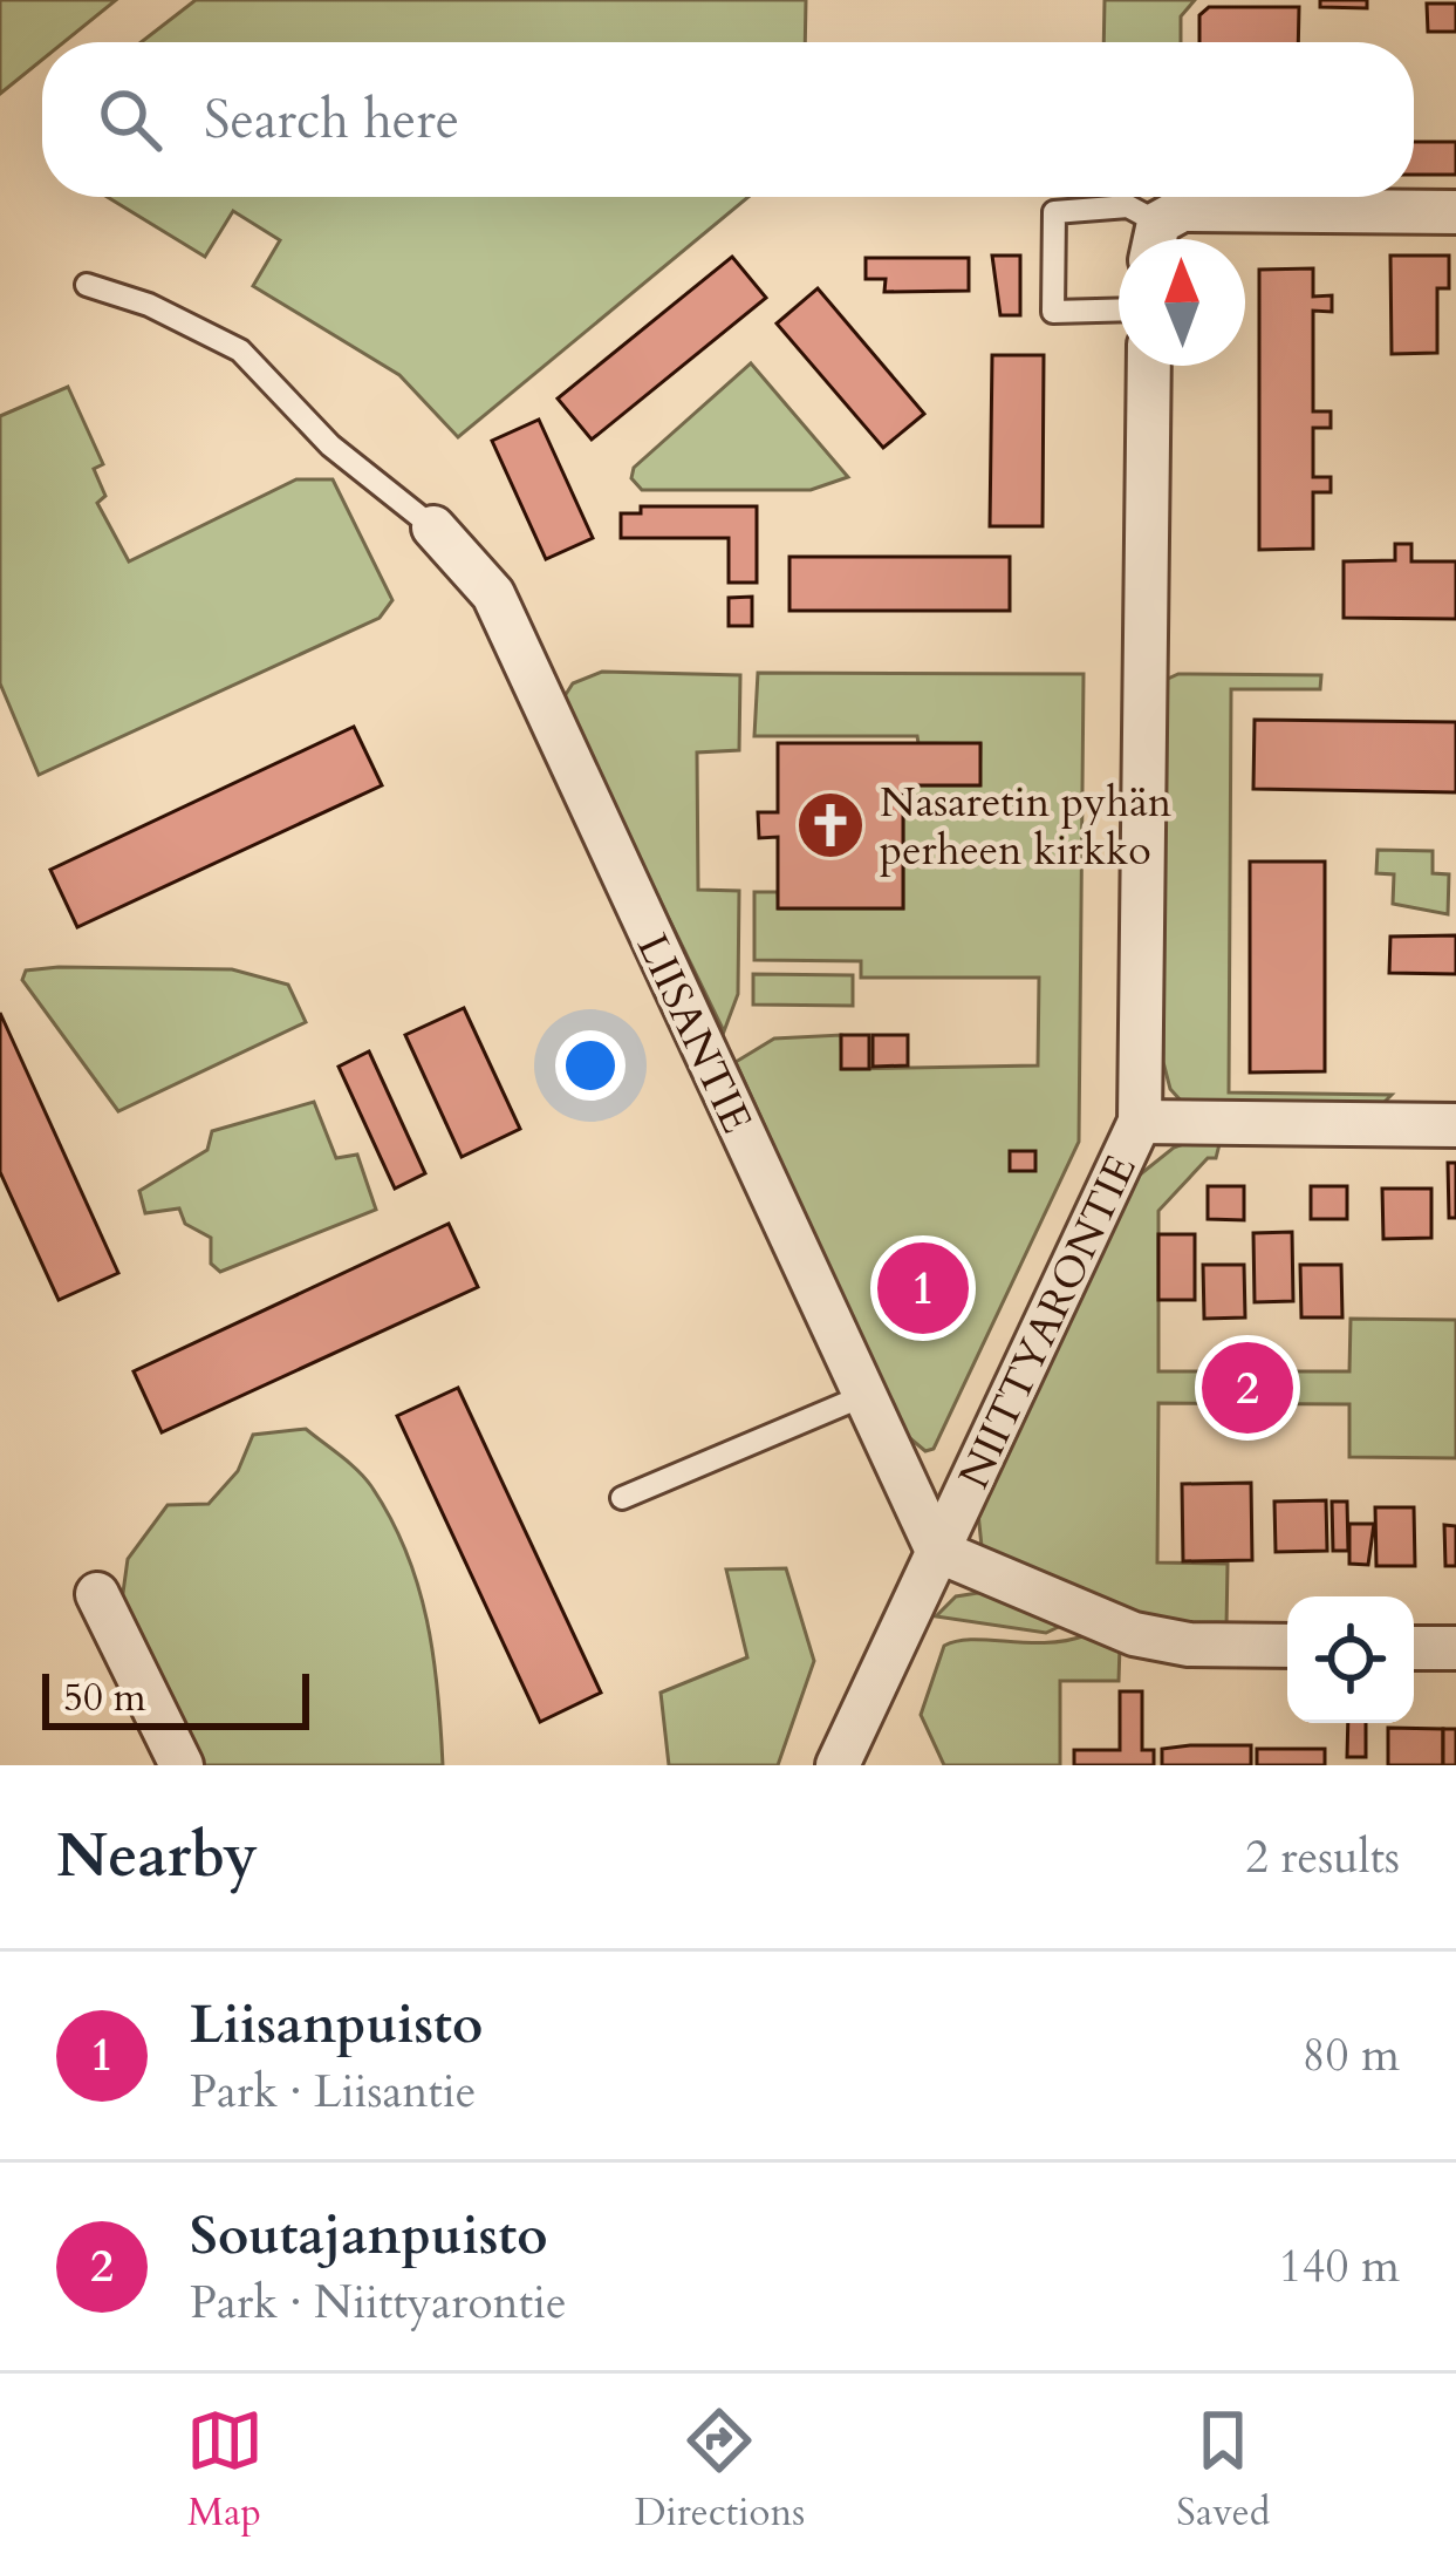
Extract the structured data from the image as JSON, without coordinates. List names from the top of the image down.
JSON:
{
  "streets": {
    "street": ["LIISANTIE", "NIITTYARONTIE"]
  },
  "crossings": [
    ["LIISANTIE", "NIITTYARONTIE"]
  ],
  "places": {
    "church": ["Nasaretin pyhän perheen kirkko"]
  },
  "scale_bar": "50 m",
  "north": "top",
  "page": {
    "search": "Search here",
    "pins": ["1", "2"],
    "scale": "50 m",
    "heading": ["Nearby", "2 results"],
    "list": [
      {
        "mark": "1",
        "name": "Liisanpuisto",
        "note": "Park · Liisantie",
        "value": "80 m"
      },
      {
        "mark": "2",
        "name": "Soutajanpuisto",
        "note": "Park · Niittyarontie",
        "value": "140 m"
      }
    ],
    "nav": ["Map", "Directions", "Saved"]
  }
}
